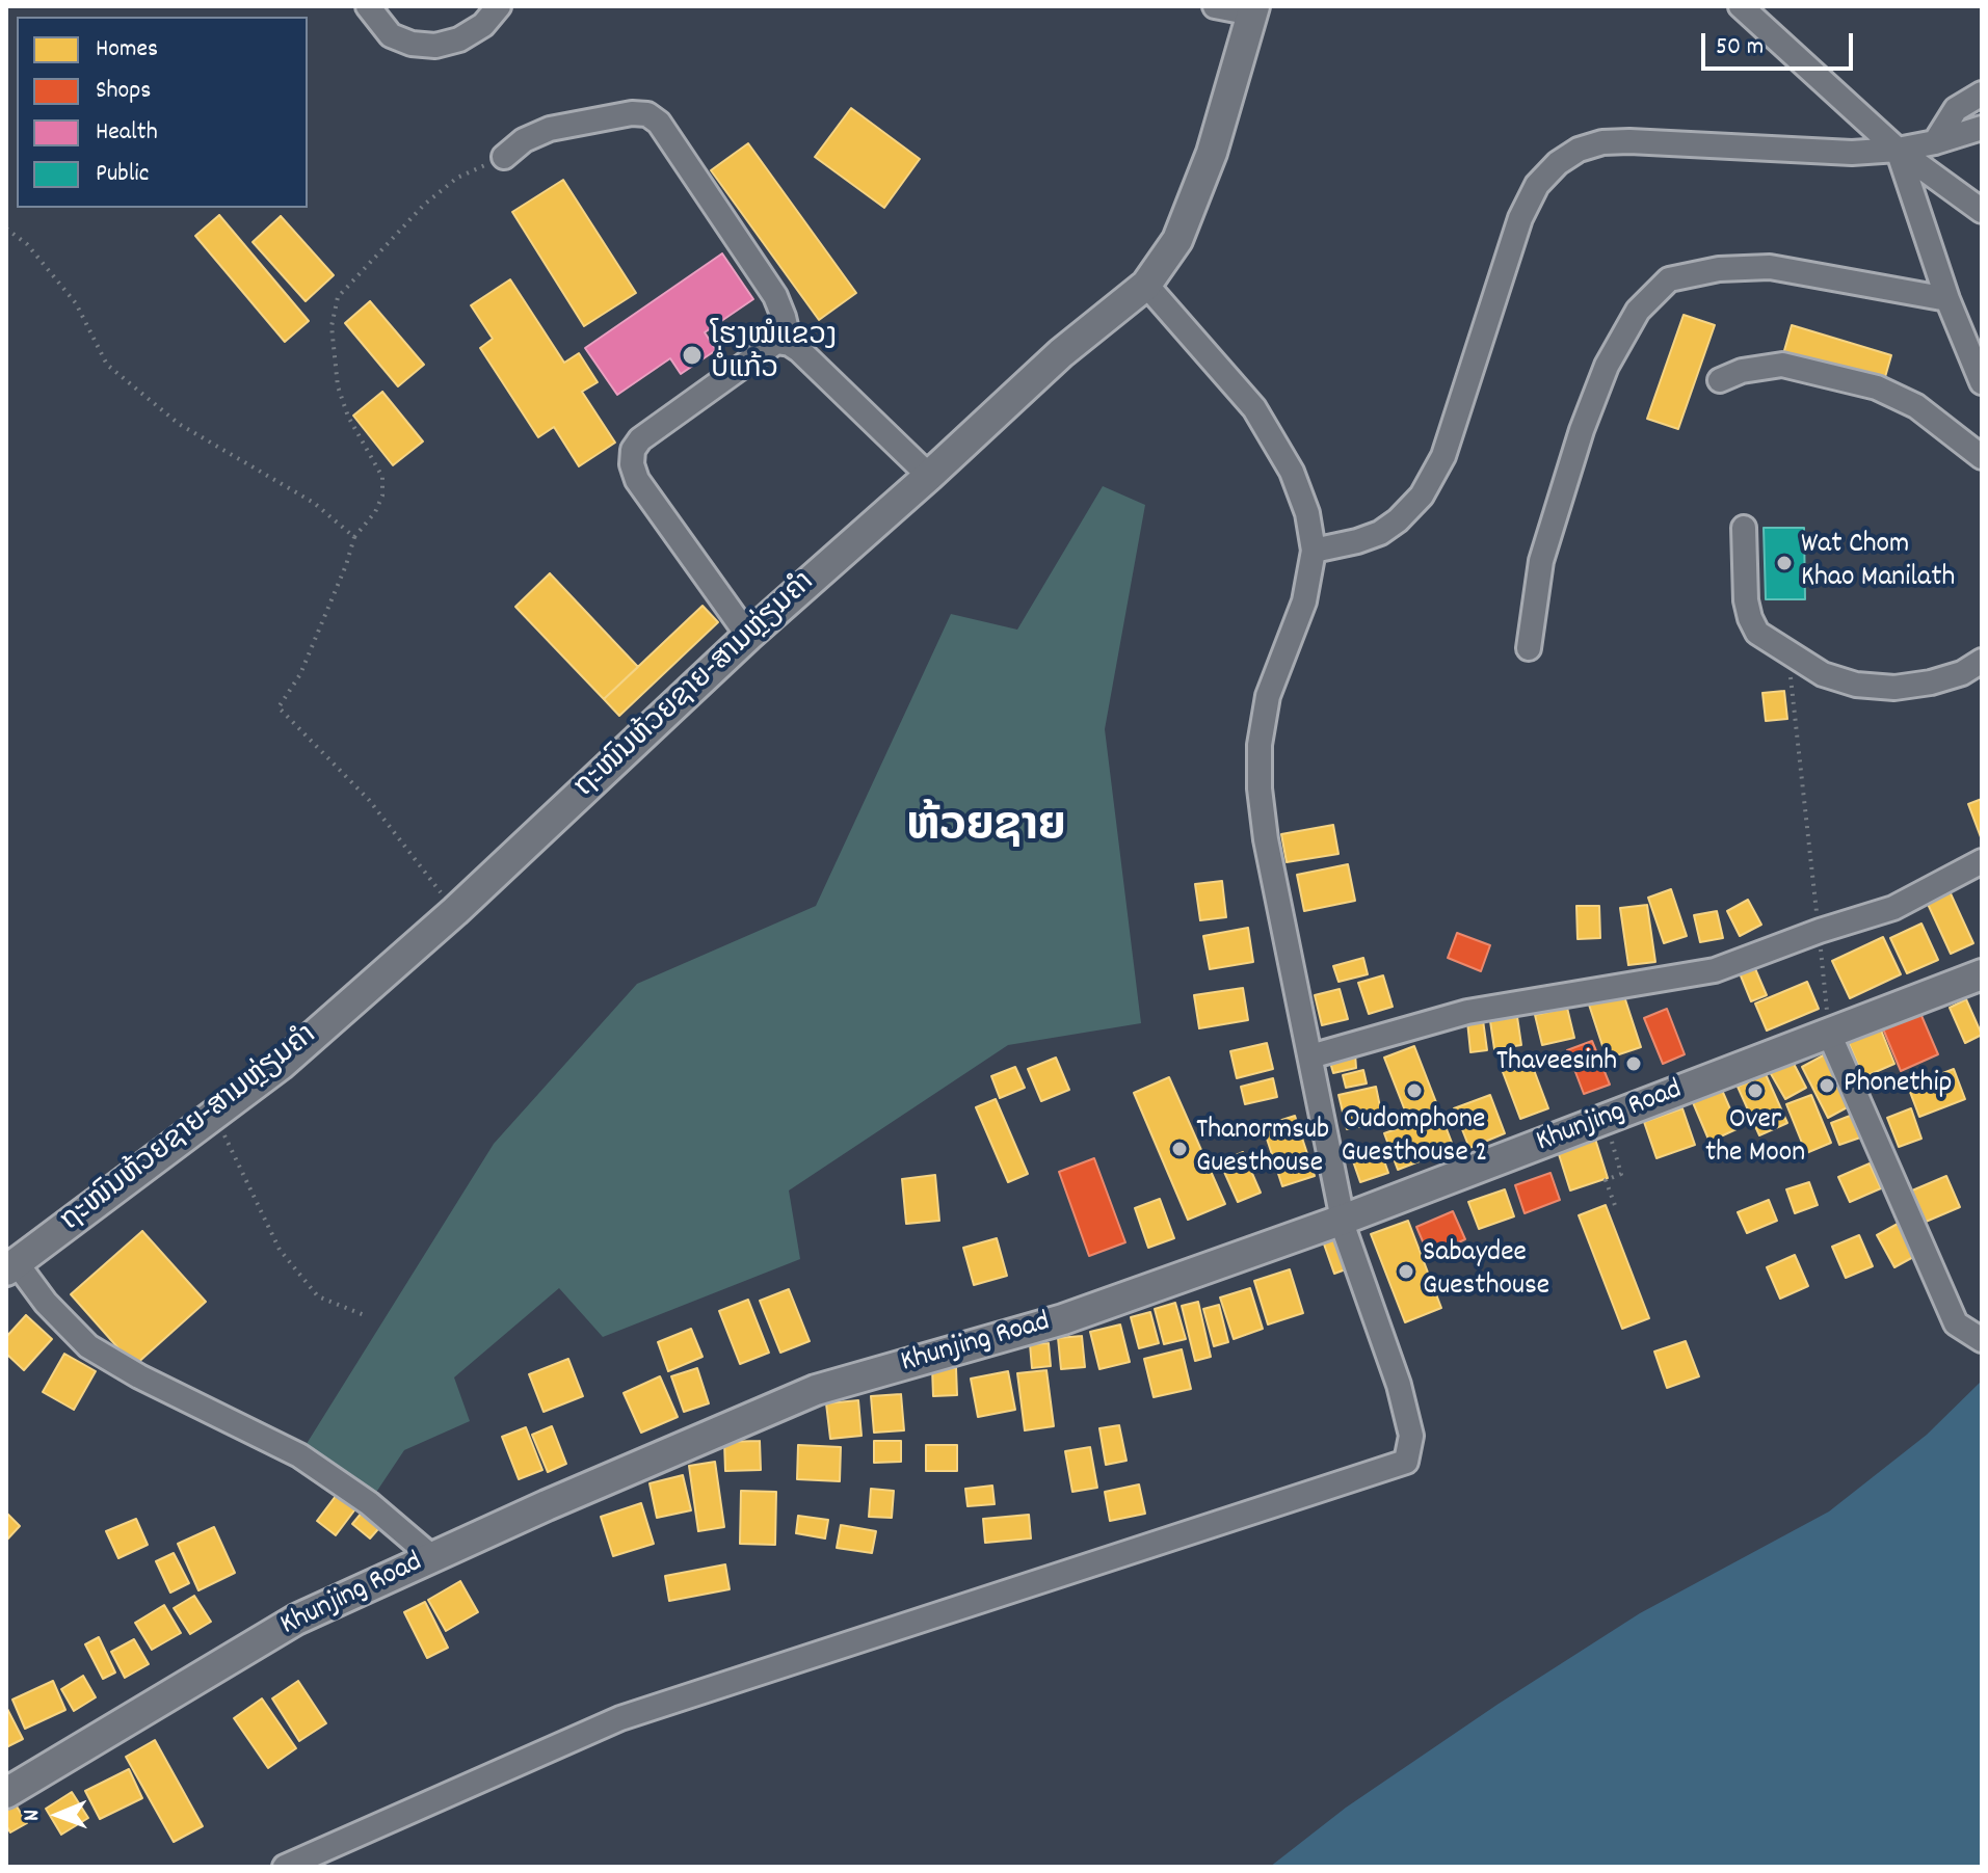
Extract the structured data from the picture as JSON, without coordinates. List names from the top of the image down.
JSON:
{
  "streets": {
    "main road": ["ຖະໜົນຫ້ວຍຊາຍ-ສາມຫຼ່ຽມຄຳ", "Khunjing Road"]
  },
  "districts": ["ຫ້ວຍຊາຍ"],
  "places": [
    "ໂຮງໝໍແຂວງ ບໍ່ແກ້ວ",
    "Wat Chom Khao Manilath",
    "Thaveesinh",
    "Phonethip",
    "Oudomphone Guesthouse 2",
    "Over the Moon",
    "Thanormsub Guesthouse",
    "Sabaydee Guesthouse"
  ],
  "legend": [
    "Homes",
    "Shops",
    "Health",
    "Public"
  ],
  "scale_bar": "50 m",
  "north": "left"
}
